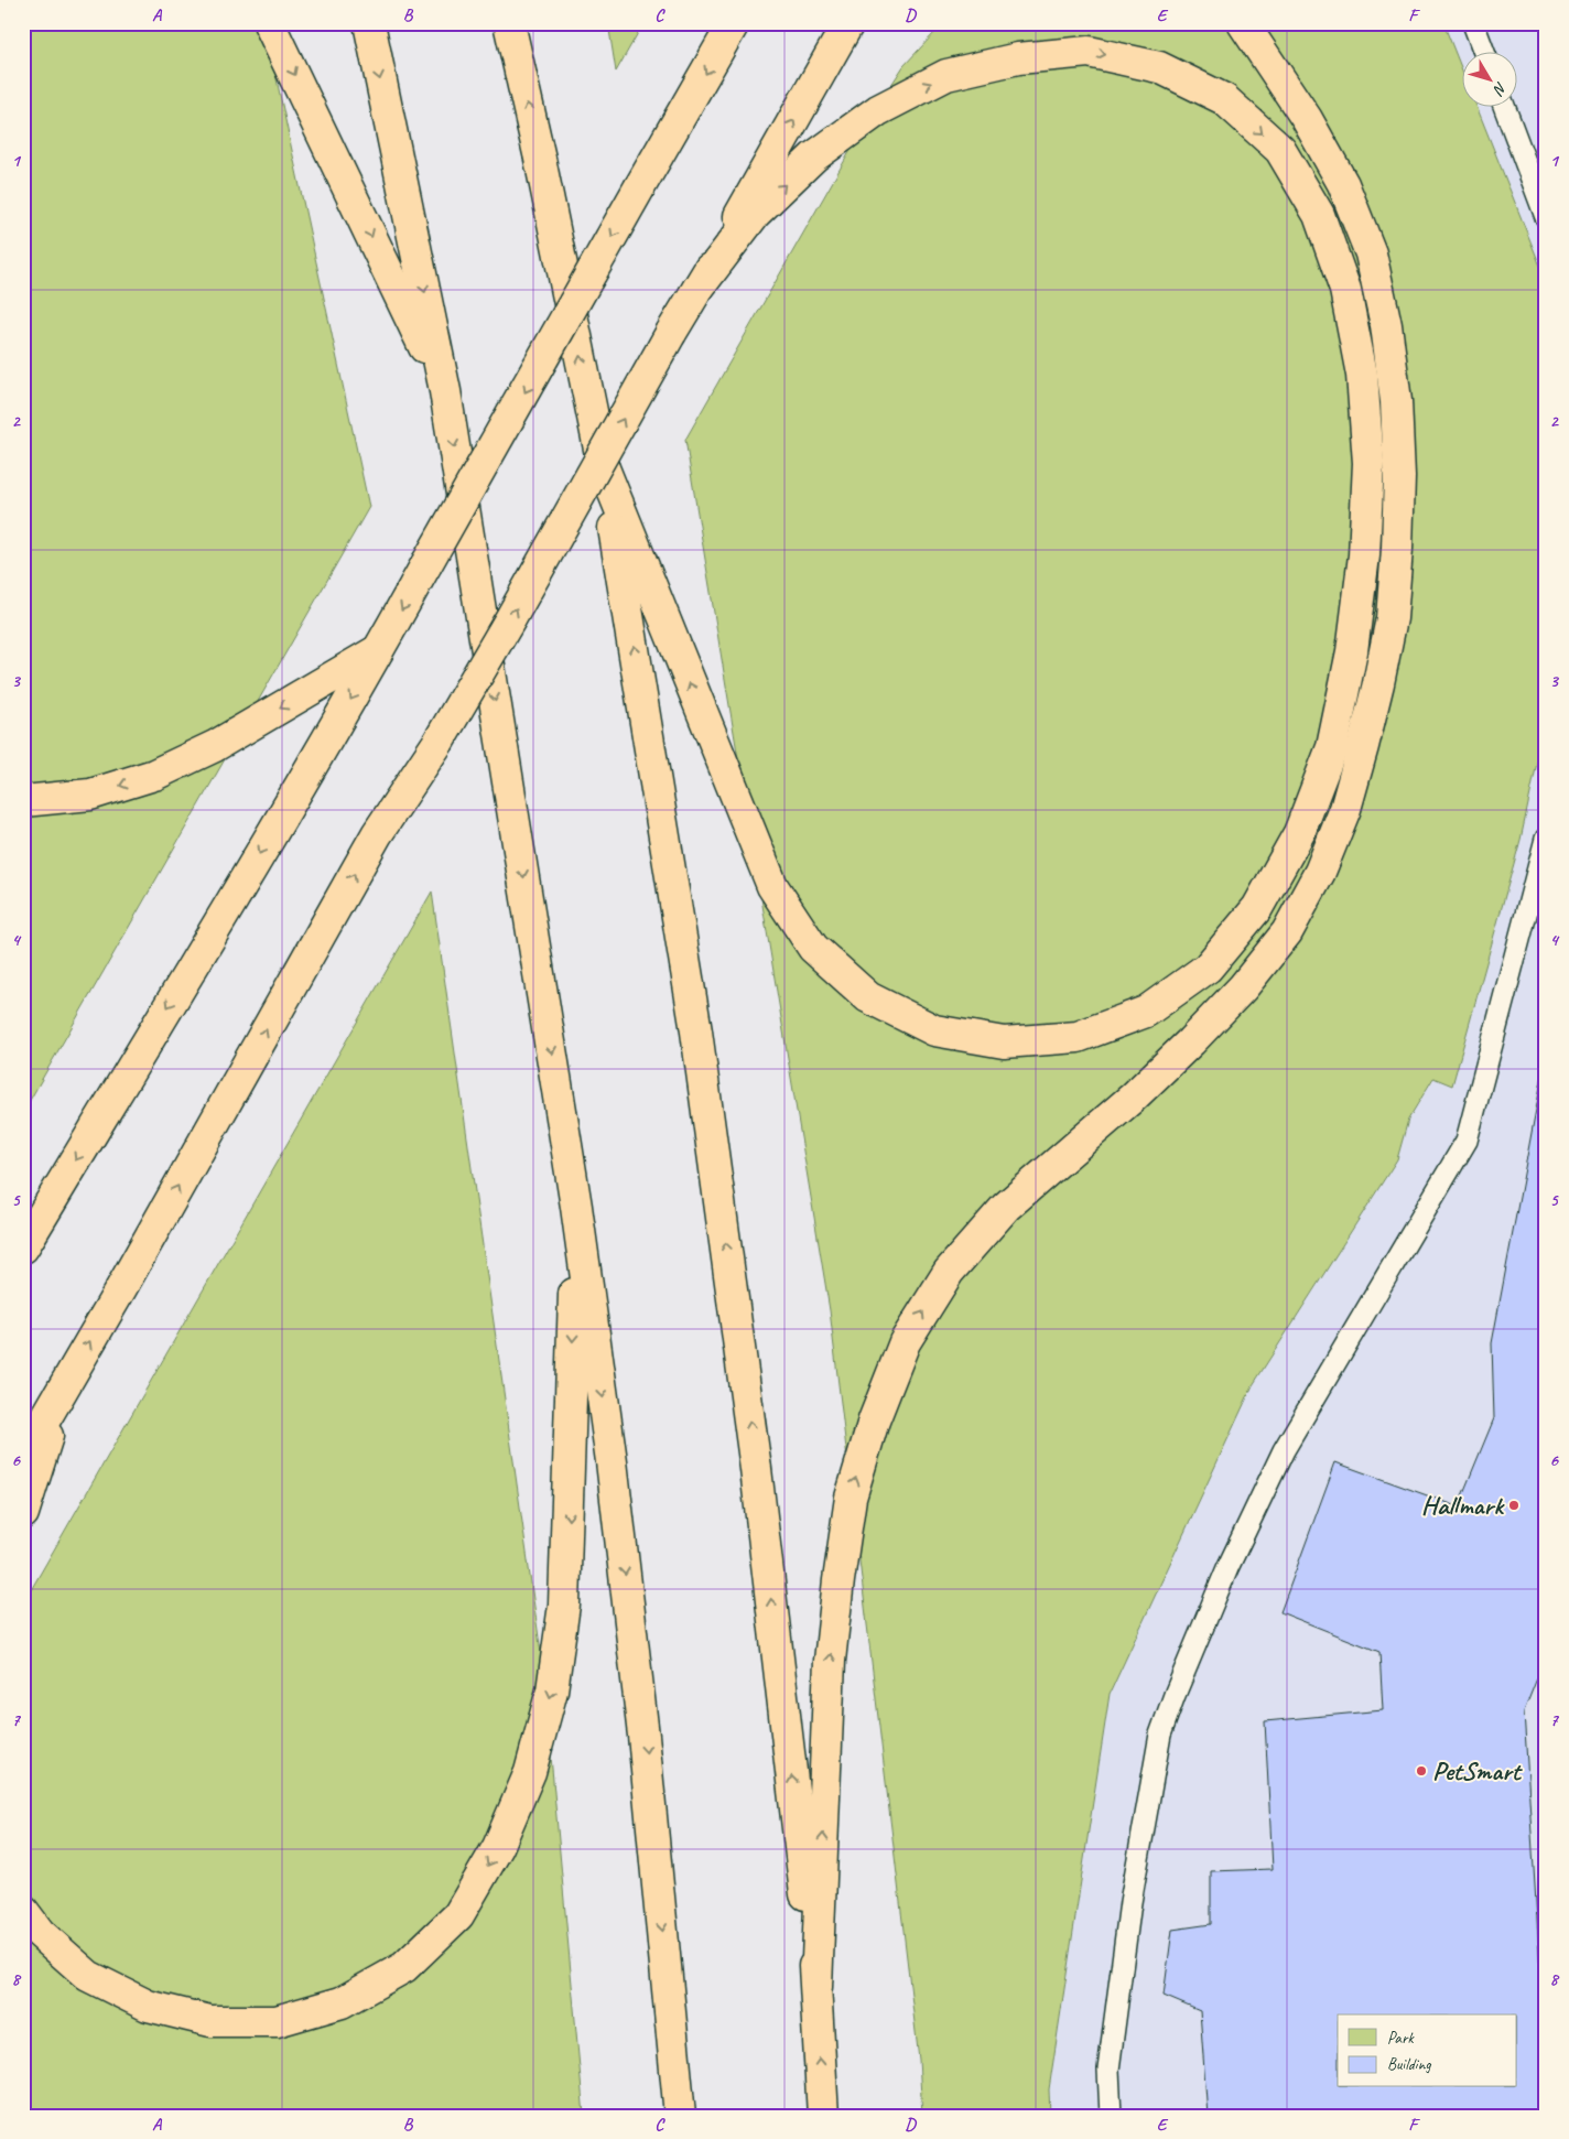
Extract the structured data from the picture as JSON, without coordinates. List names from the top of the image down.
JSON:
{
  "places": ["Hallmark", "PetSmart"],
  "legend": ["Park", "Building"],
  "north": "bottom right",
  "grid": {
    "columns": [
      "A",
      "B",
      "C",
      "D",
      "E",
      "F"
    ],
    "rows": [
      "1",
      "2",
      "3",
      "4",
      "5",
      "6",
      "7",
      "8"
    ]
  }
}
